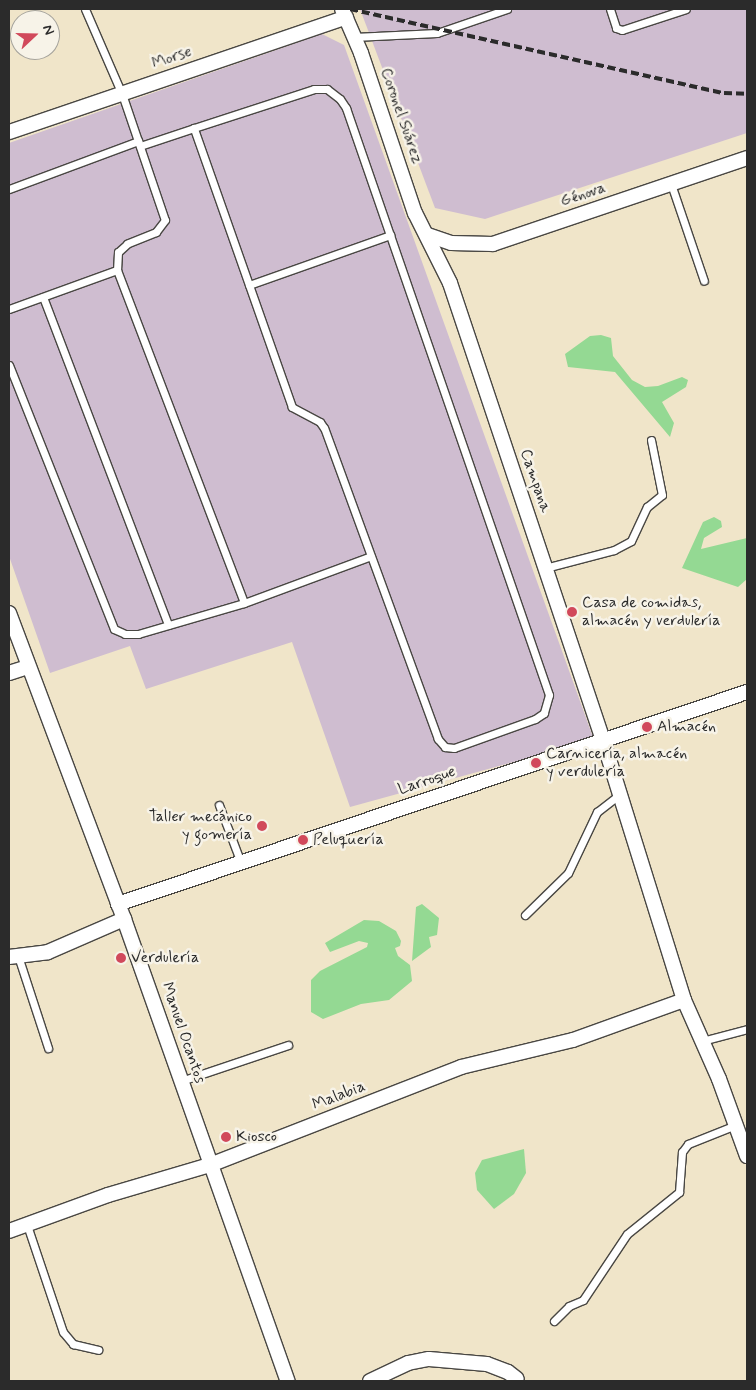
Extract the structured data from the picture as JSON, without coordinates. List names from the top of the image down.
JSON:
{
  "streets": {
    "street": [
      "Morse",
      "Coronel Suárez",
      "Génova",
      "Campana",
      "Larroque",
      "Manuel Ocantos",
      "Malabia"
    ]
  },
  "crossings": [
    ["Morse", "Coronel Suárez"],
    ["Coronel Suárez", "Génova"],
    ["Coronel Suárez", "Campana"],
    ["Génova", "Campana"],
    ["Campana", "Larroque"],
    ["Campana", "Malabia"],
    ["Larroque", "Manuel Ocantos"],
    ["Manuel Ocantos", "Malabia"]
  ],
  "places": [
    "Casa de comidas, almacén y verdulería",
    "Almacén",
    "Carnicería, almacén y verdulería",
    "Taller mecánico y gomería",
    "Peluquería",
    "Verdulería",
    "Kiosco"
  ],
  "north": "right"
}
